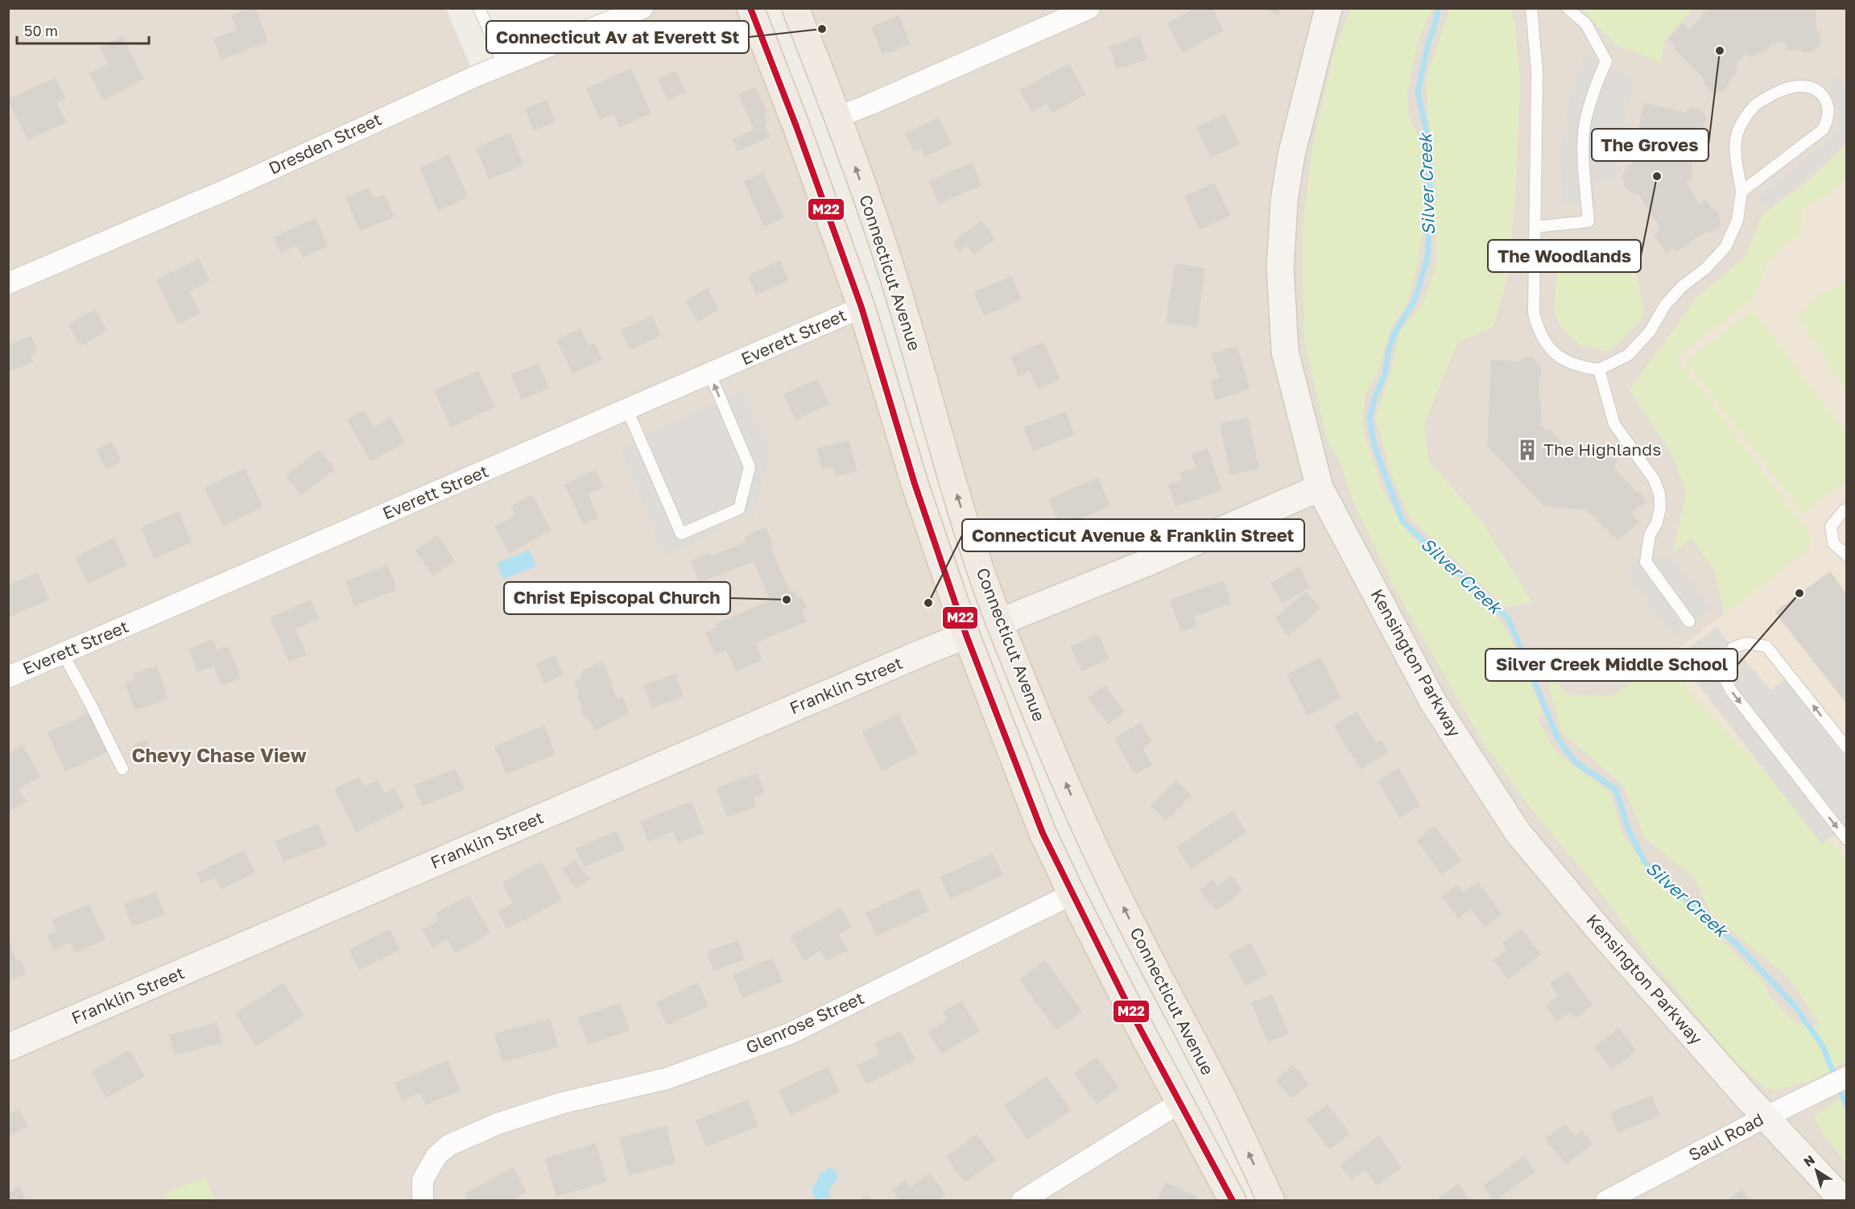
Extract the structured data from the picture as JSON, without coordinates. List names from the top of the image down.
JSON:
{
  "streets": {
    "main road": ["Connecticut Avenue"],
    "street": [
      "Dresden Street",
      "Everett Street",
      "Kensington Parkway",
      "Franklin Street",
      "Glenrose Street",
      "Saul Road"
    ]
  },
  "crossings": [
    ["Kensington Parkway", "Saul Road"]
  ],
  "districts": ["Chevy Chase View"],
  "water": ["Silver Creek"],
  "places": {
    "other": [
      "Connecticut Av at Everett St",
      "The Groves",
      "The Woodlands",
      "Silver Creek Middle School",
      "Christ Episcopal Church",
      "Connecticut Avenue & Franklin Street"
    ],
    "building": ["The Highlands"]
  },
  "lines": ["transit line M22"],
  "scale_bar": "50 m",
  "north": "top left"
}
